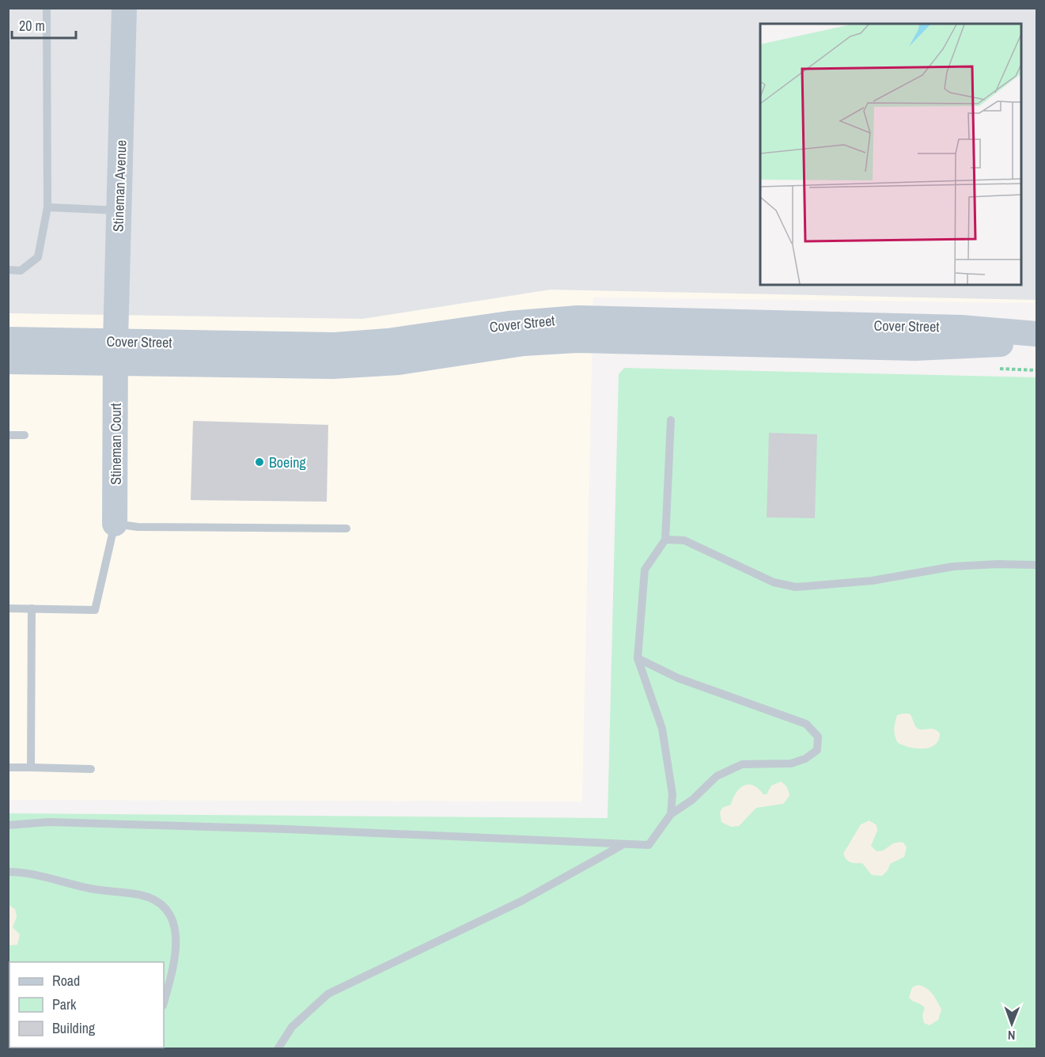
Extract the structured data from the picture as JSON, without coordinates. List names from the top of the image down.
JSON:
{
  "streets": {
    "street": ["Stineman Avenue", "Cover Street", "Stineman Court"]
  },
  "crossings": [
    ["Stineman Avenue", "Cover Street"],
    ["Stineman Avenue", "Stineman Court"],
    ["Cover Street", "Stineman Court"]
  ],
  "places": ["Boeing"],
  "legend": ["Road", "Park", "Building"],
  "scale_bar": "20 m",
  "north": "bottom"
}
